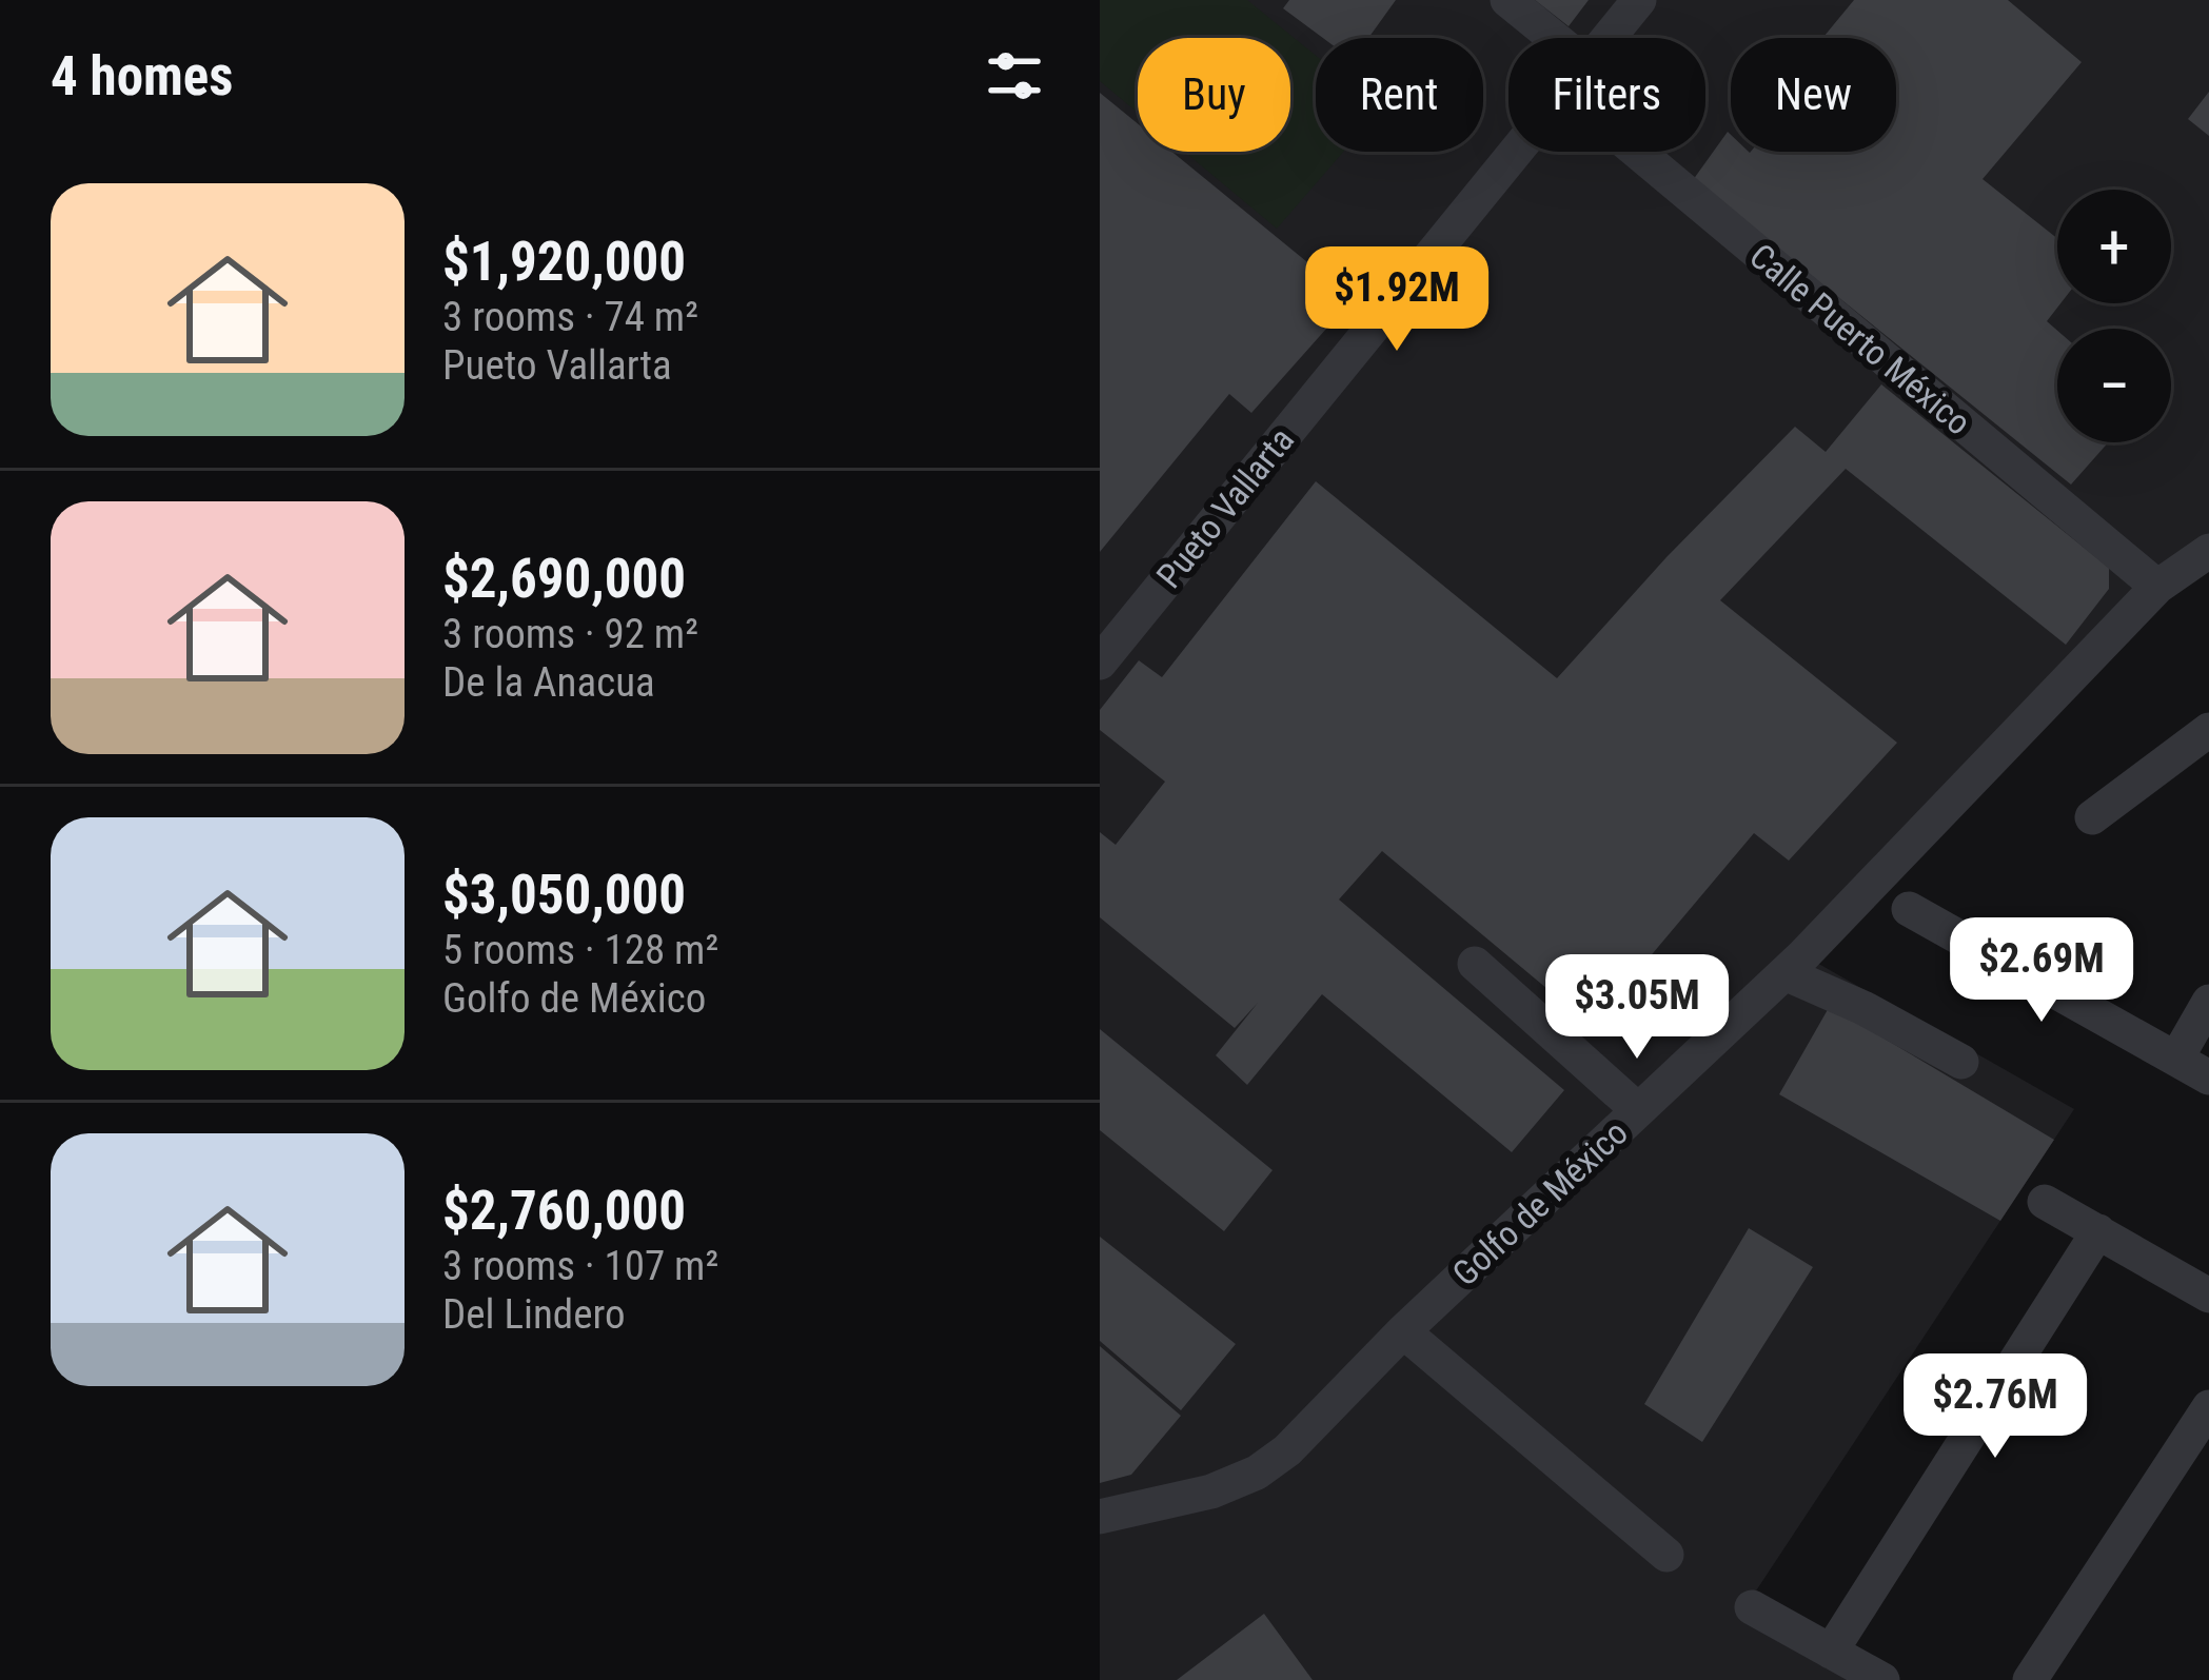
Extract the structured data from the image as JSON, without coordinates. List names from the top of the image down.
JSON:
{
  "streets": {
    "street": ["Calle Puerto México", "Pueto Vallarta", "Golfo de México"]
  },
  "crossings": [
    ["Calle Puerto México", "Golfo de México"]
  ],
  "page": {
    "heading": "4 homes",
    "chip": [
      "Buy",
      "Rent",
      "Filters",
      "New"
    ],
    "list": [
      {
        "name": "$1,920,000",
        "note": "3 rooms · 74 m² · Pueto Vallarta"
      },
      {
        "name": "$2,690,000",
        "note": "3 rooms · 92 m² · De la Anacua"
      },
      {
        "name": "$3,050,000",
        "note": "5 rooms · 128 m² · Golfo de México"
      },
      {
        "name": "$2,760,000",
        "note": "3 rooms · 107 m² · Del Lindero"
      }
    ],
    "map_buttons": ["+", "−"],
    "price": [
      "$1.92M",
      "$2.69M",
      "$3.05M",
      "$2.76M"
    ]
  }
}
